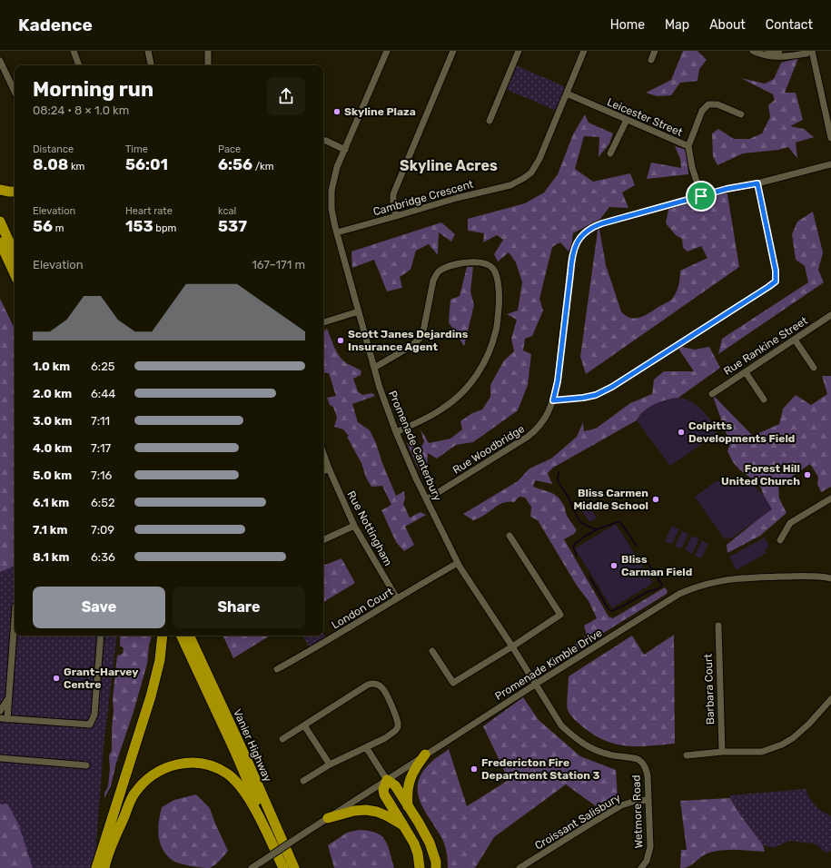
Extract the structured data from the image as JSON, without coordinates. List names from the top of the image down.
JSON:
{
  "streets": {
    "highway": ["Vanier Highway"],
    "street": [
      "Leicester Street",
      "Cambridge Crescent",
      "Rue Rankine Street",
      "Promenade Canterbury",
      "Rue Woodbridge",
      "Rue Nottingham",
      "London Court",
      "Promenade Kimble Drive",
      "Barbara Court",
      "Wetmore Road",
      "Croissant Salisbury"
    ]
  },
  "crossings": [
    ["Leicester Street", "Cambridge Crescent"],
    ["Leicester Street", "Rue Woodbridge"],
    ["Cambridge Crescent", "Promenade Canterbury"],
    ["Promenade Canterbury", "Rue Woodbridge"],
    ["Promenade Canterbury", "London Court"],
    ["Promenade Canterbury", "Promenade Kimble Drive"],
    ["Promenade Canterbury", "Wetmore Road"],
    ["Rue Nottingham", "London Court"],
    ["Promenade Kimble Drive", "Wetmore Road"],
    ["Wetmore Road", "Croissant Salisbury"]
  ],
  "districts": ["Skyline Acres"],
  "places": [
    "Skyline Plaza",
    "Scott Janes Dejardins Insurance Agent",
    "Colpitts Developments Field",
    "Forest Hill United Church",
    "Bliss Carmen Middle School",
    "Bliss Carman Field",
    "Grant-Harvey Centre",
    "Fredericton Fire Department Station 3"
  ],
  "page": {
    "header": "Kadence",
    "nav": [
      "Home",
      "Map",
      "About",
      "Contact"
    ],
    "heading": ["Morning run", "08:24 · 8 × 1.0 km"],
    "stats": [
      ["Distance", "8.08 km"],
      ["Time", "56:01"],
      ["Pace", "6:56 /km"],
      ["Elevation", "56 m"],
      ["Heart rate", "153 bpm"],
      ["kcal", "537"]
    ],
    "chart": ["Elevation", "167–171 m"],
    "list": [
      {
        "name": "1.0 km",
        "note": "6:25"
      },
      {
        "name": "2.0 km",
        "note": "6:44"
      },
      {
        "name": "3.0 km",
        "note": "7:11"
      },
      {
        "name": "4.0 km",
        "note": "7:17"
      },
      {
        "name": "5.0 km",
        "note": "7:16"
      },
      {
        "name": "6.1 km",
        "note": "6:52"
      },
      {
        "name": "7.1 km",
        "note": "7:09"
      },
      {
        "name": "8.1 km",
        "note": "6:36"
      }
    ],
    "buttons": ["Save", "Share"]
  }
}
